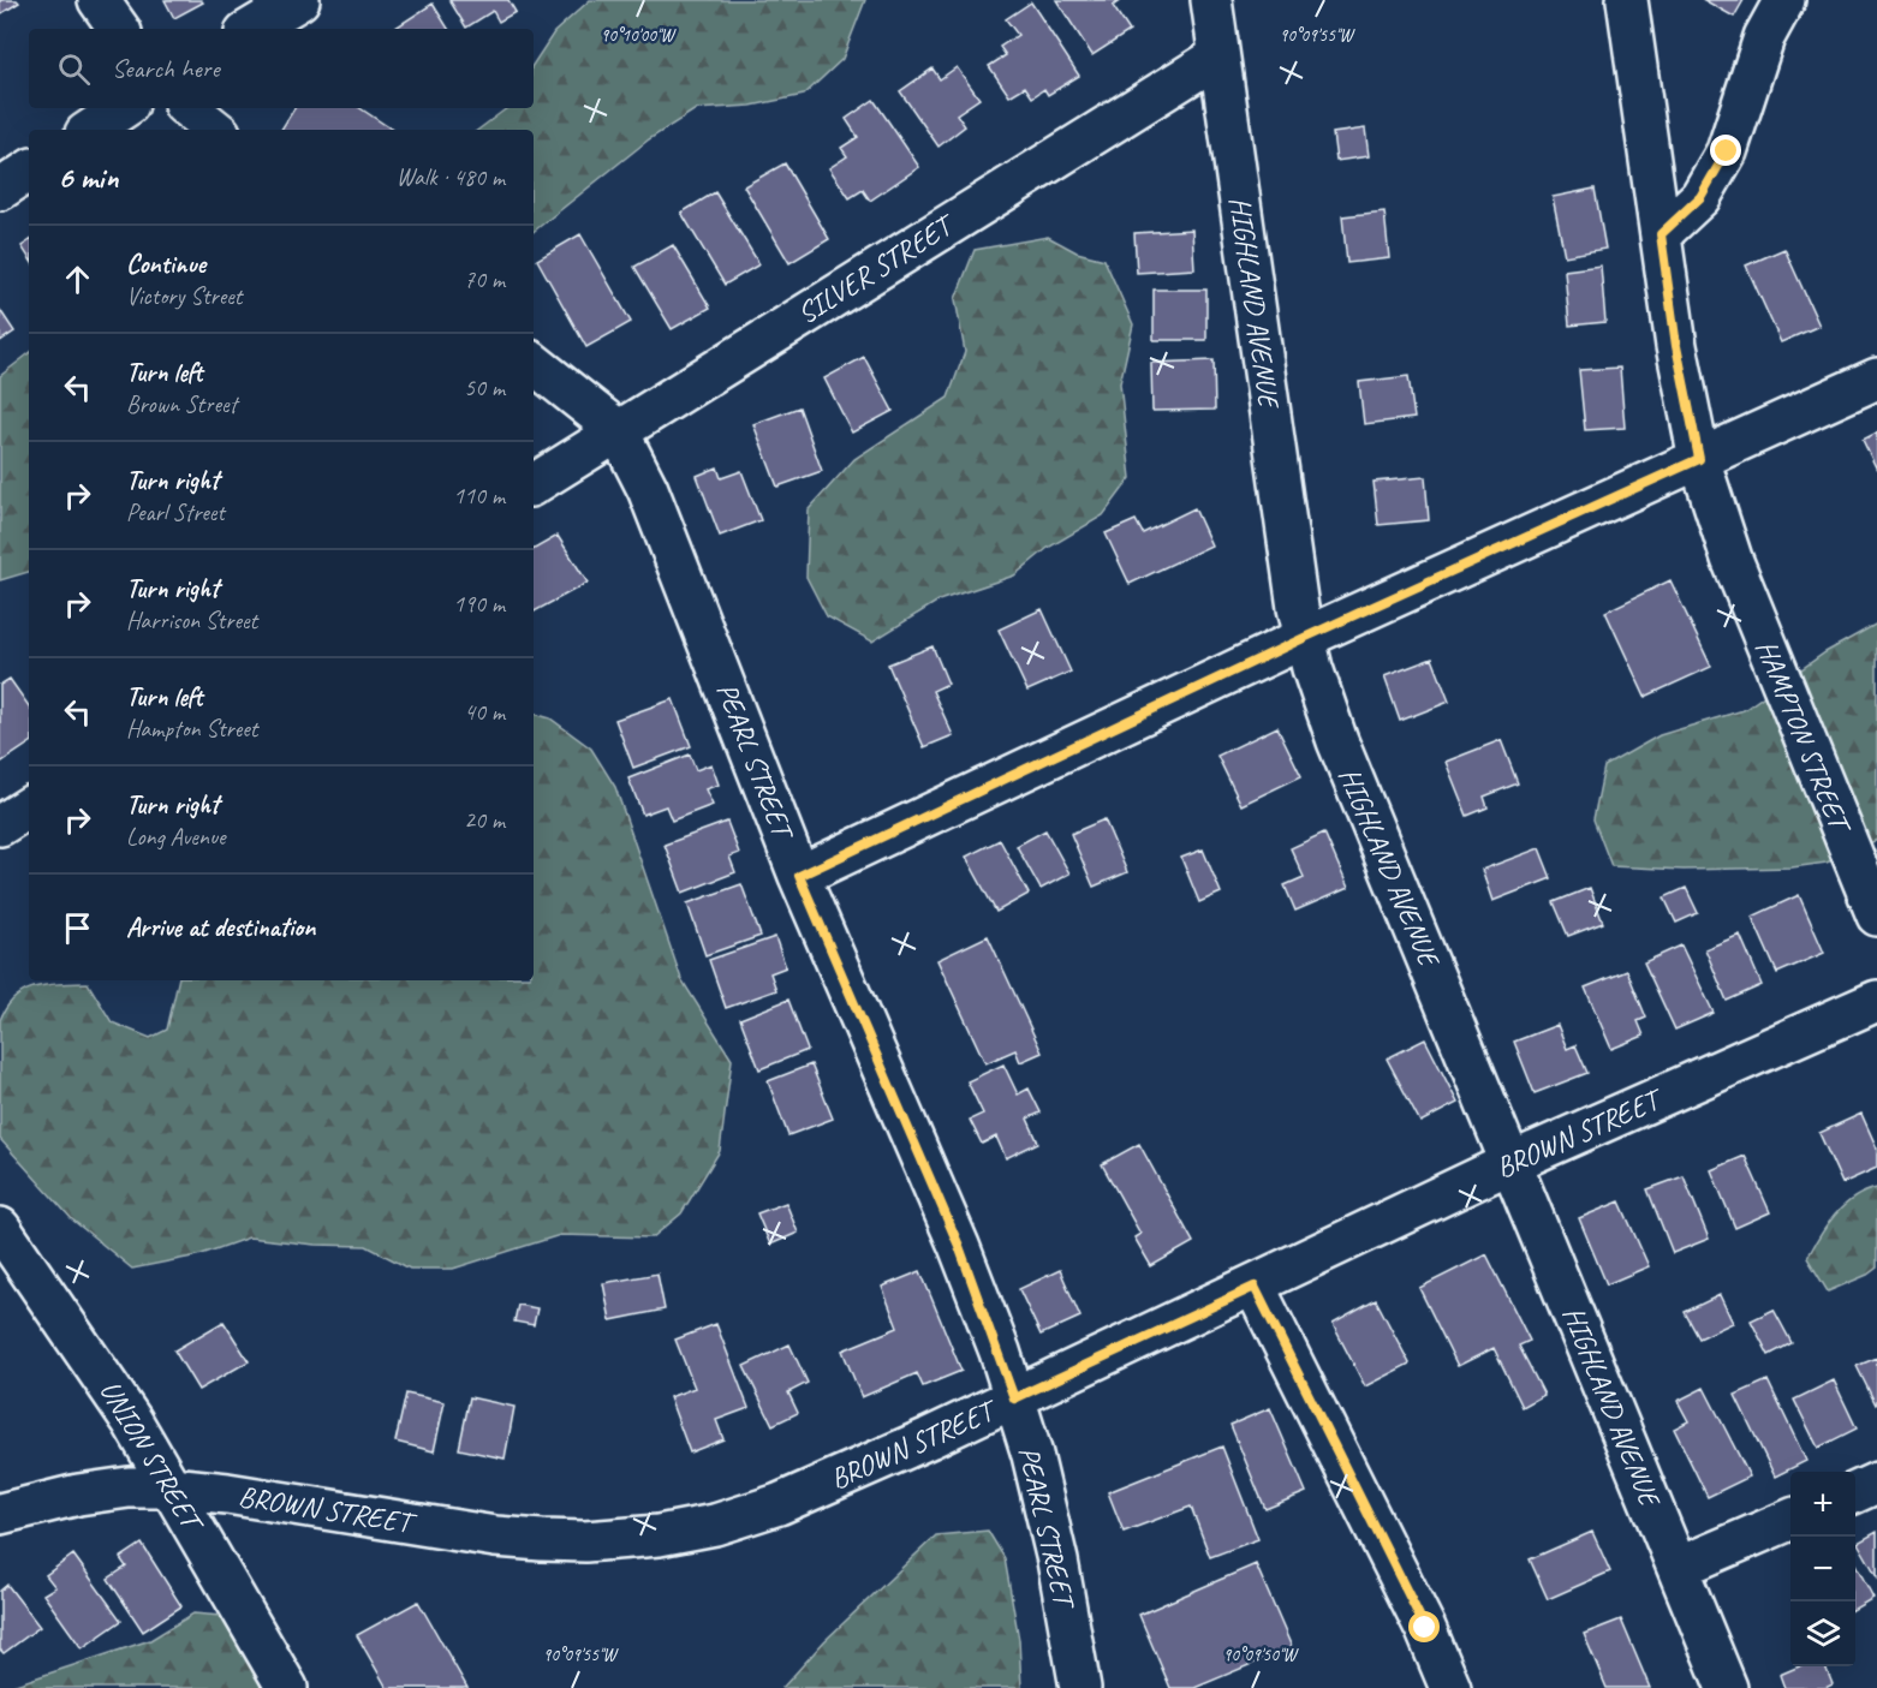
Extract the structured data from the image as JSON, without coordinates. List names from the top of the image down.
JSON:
{
  "streets": {
    "street": [
      "SILVER STREET",
      "HIGHLAND AVENUE",
      "HAMPTON STREET",
      "PEARL STREET",
      "BROWN STREET",
      "UNION STREET"
    ]
  },
  "crossings": [
    ["SILVER STREET", "HIGHLAND AVENUE"],
    ["SILVER STREET", "PEARL STREET"],
    ["HIGHLAND AVENUE", "BROWN STREET"],
    ["PEARL STREET", "BROWN STREET"],
    ["BROWN STREET", "UNION STREET"]
  ],
  "page": {
    "search": "Search here",
    "heading": ["6 min", "Walk · 480 m"],
    "list": [
      ["Continue", "Victory Street", "70 m"],
      ["Turn left", "Brown Street", "50 m"],
      ["Turn right", "Pearl Street", "110 m"],
      ["Turn right", "Harrison Street", "190 m"],
      ["Turn left", "Hampton Street", "40 m"],
      ["Turn right", "Long Avenue", "20 m"],
      "Arrive at destination"
    ],
    "map_buttons": ["+", "−"]
  },
  "coordinates": ["90°10'00\"W", "90°09'55\"W", "90°09'50\"W"]
}
